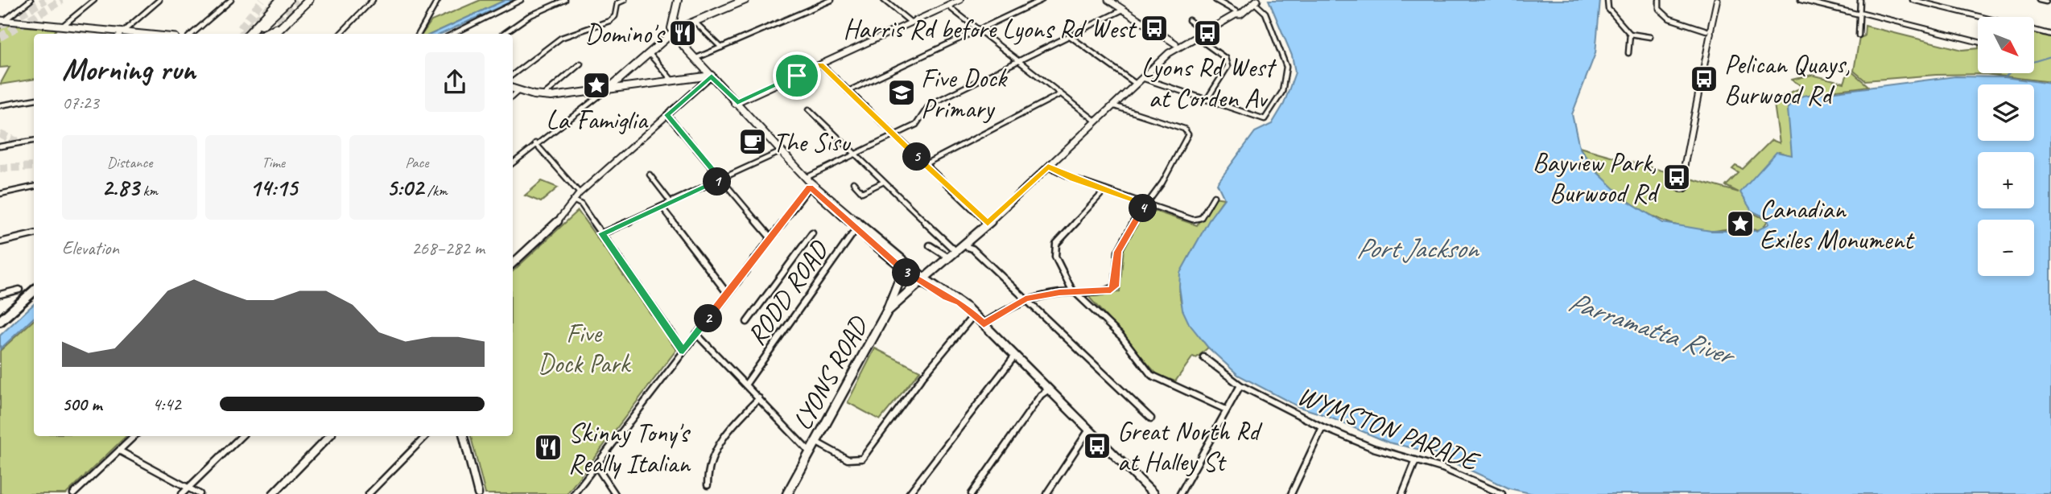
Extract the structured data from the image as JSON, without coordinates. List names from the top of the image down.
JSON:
{
  "streets": {
    "main road": ["LYONS ROAD"],
    "street": ["RODD ROAD", "WYMSTON PARADE"]
  },
  "water": ["Port Jackson", "Parramatta River"],
  "parks": ["Five Dock Park"],
  "places": {
    "bus stop": [
      "Harris Rd before Lyons Rd West",
      "Lyons Rd West at Corden Av",
      "Pelican Quays, Burwood Rd",
      "Bayview Park, Burwood Rd",
      "Great North Rd at Halley St"
    ],
    "restaurant": ["Domino's", "Skinny Tony's Really Italian"],
    "place": ["La Famiglia", "Canadian Exiles Monument"],
    "school or university": ["Five Dock Primary"],
    "cafe": ["The Sisu"]
  },
  "north": "bottom right",
  "page": {
    "map_buttons": ["+", "−"],
    "heading": ["Morning run", "07:23"],
    "stats": [
      ["Distance", "2.83 km"],
      ["Time", "14:15"],
      ["Pace", "5:02 /km"]
    ],
    "pins": [
      "5",
      "1",
      "4",
      "3",
      "2"
    ],
    "chart": ["Elevation", "268–282 m"],
    "list": [
      {
        "name": "500 m",
        "note": "4:42"
      }
    ]
  }
}
